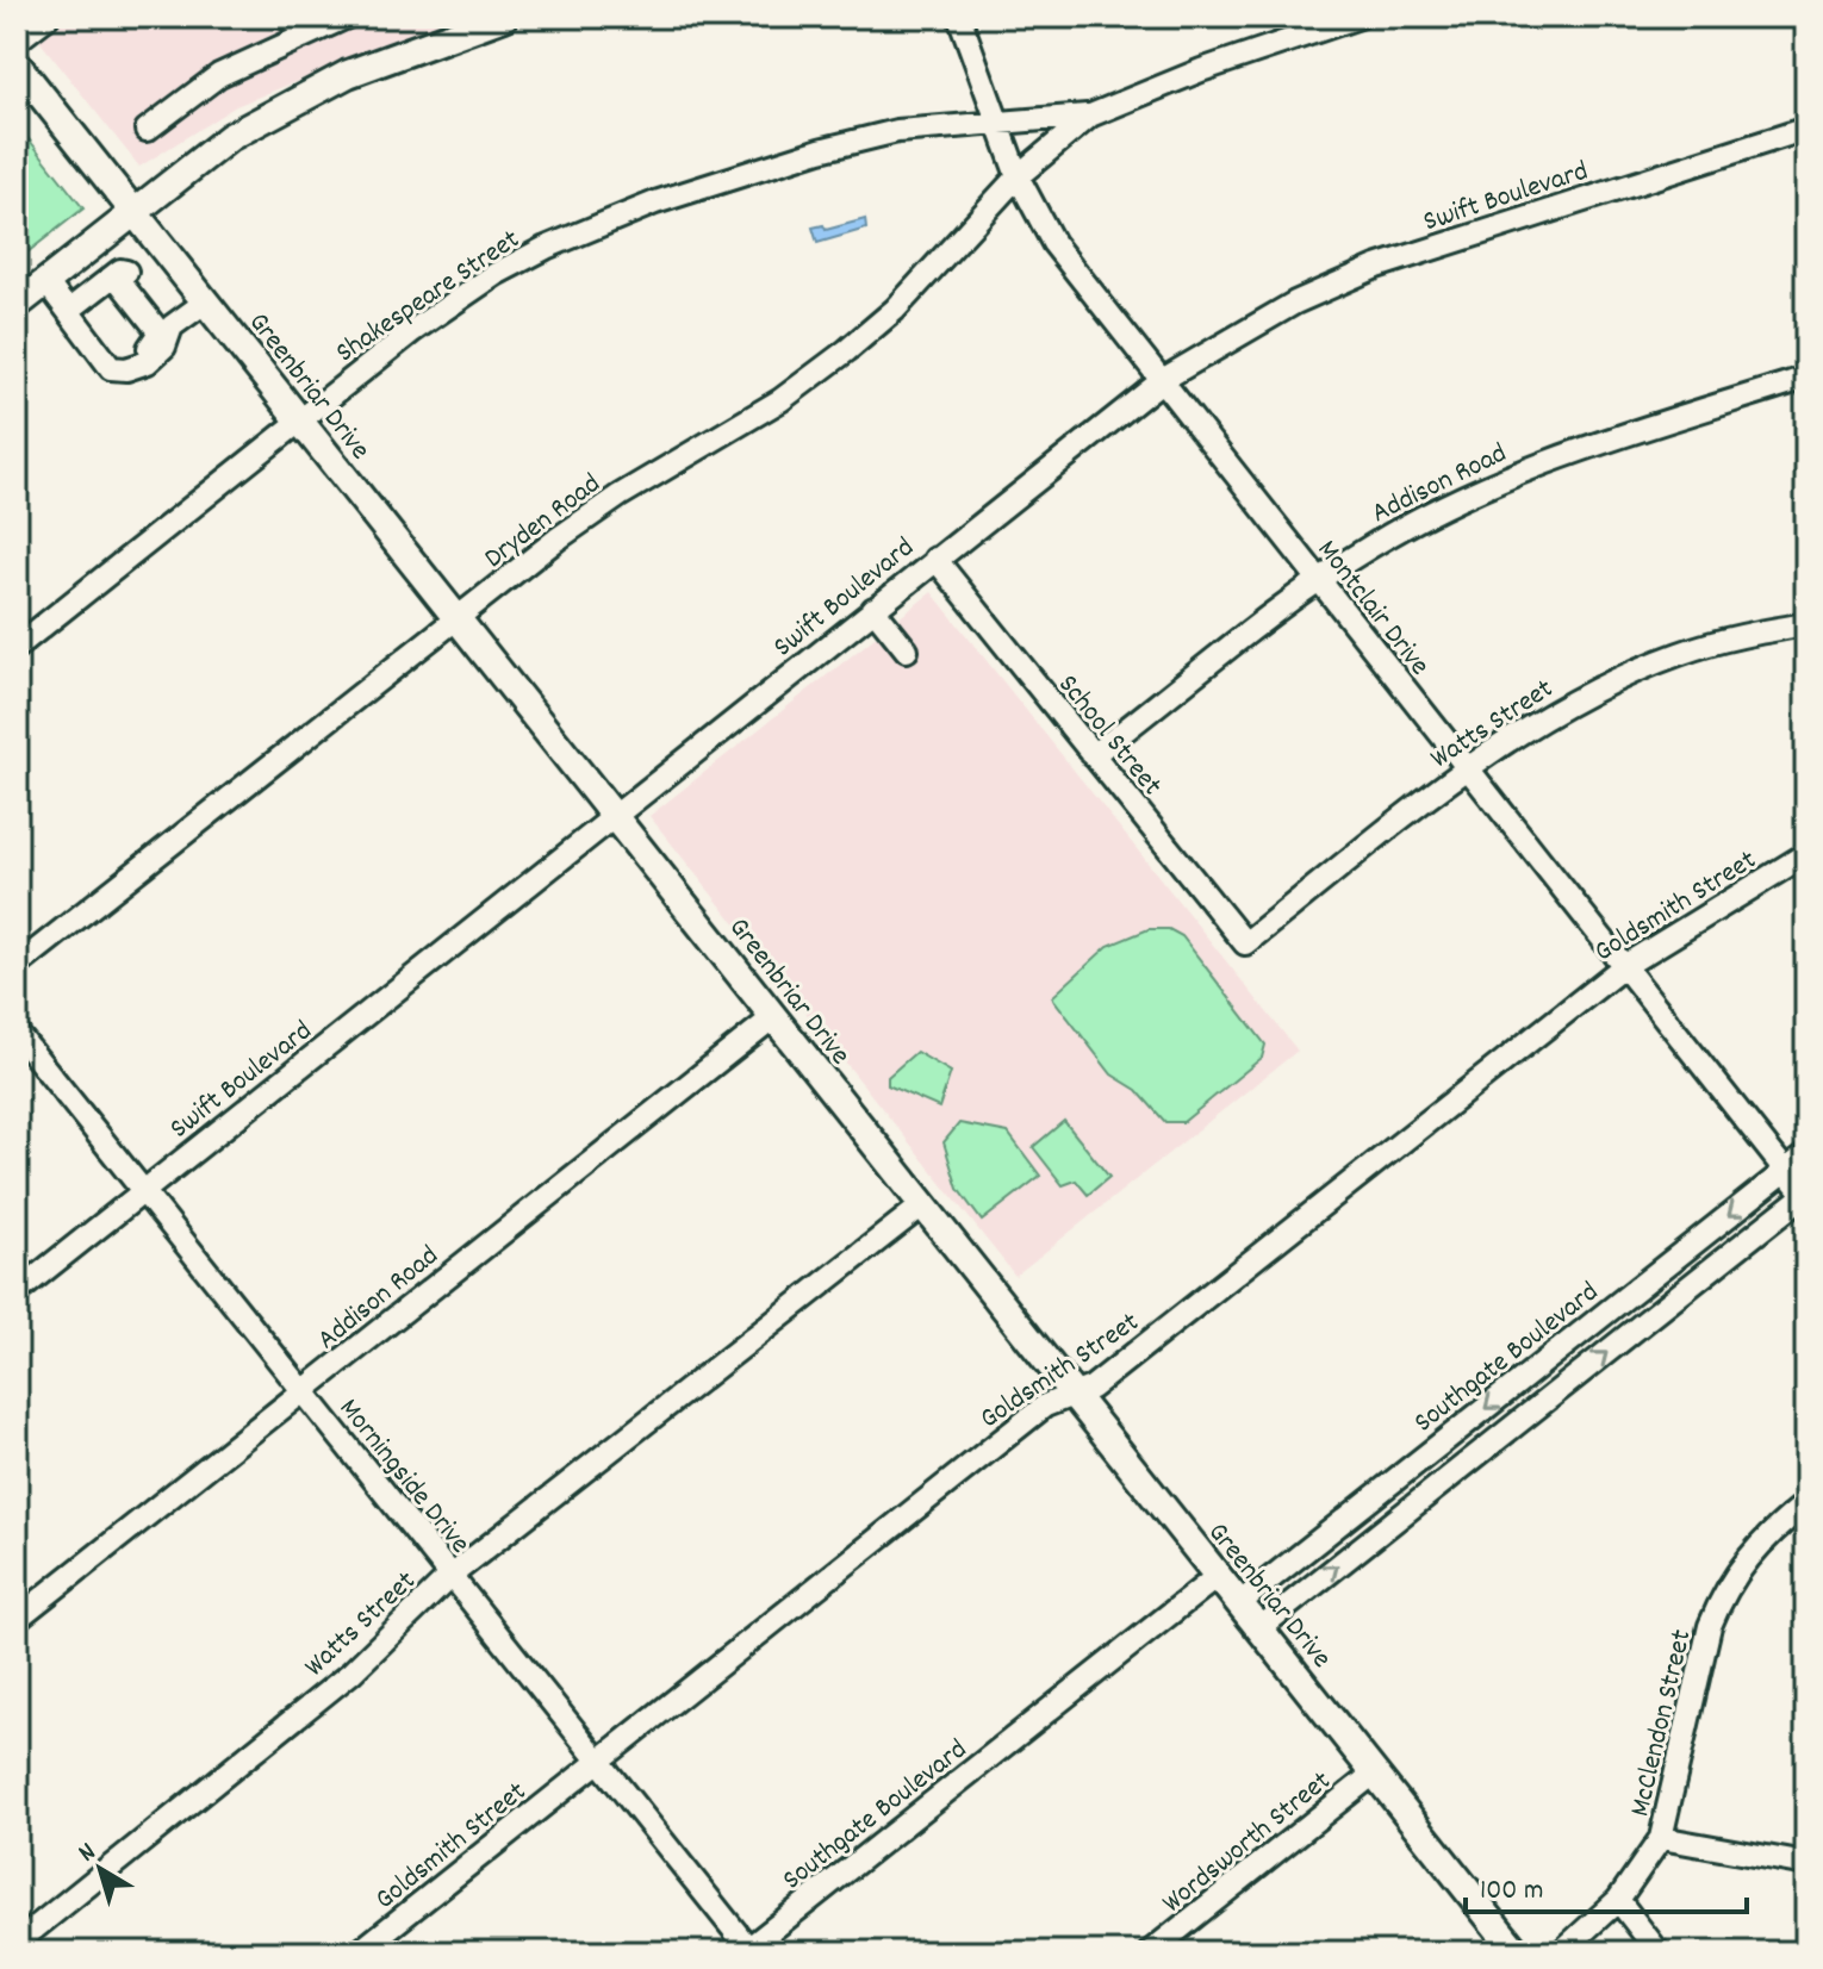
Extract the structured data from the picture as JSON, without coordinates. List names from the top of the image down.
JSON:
{
  "streets": {
    "main road": ["Greenbriar Drive"],
    "street": [
      "Swift Boulevard",
      "Shakespeare Street",
      "Addison Road",
      "Dryden Road",
      "Montclair Drive",
      "Watts Street",
      "School Street",
      "Goldsmith Street",
      "Southgate Boulevard",
      "Morningside Drive",
      "McClendon Street",
      "Wordsworth Street"
    ]
  },
  "crossings": [
    ["Swift Boulevard", "Greenbriar Drive"],
    ["Swift Boulevard", "Montclair Drive"],
    ["Swift Boulevard", "School Street"],
    ["Swift Boulevard", "Morningside Drive"],
    ["Shakespeare Street", "Greenbriar Drive"],
    ["Shakespeare Street", "Dryden Road"],
    ["Shakespeare Street", "Montclair Drive"],
    ["Greenbriar Drive", "Addison Road"],
    ["Greenbriar Drive", "Dryden Road"],
    ["Greenbriar Drive", "Watts Street"],
    ["Greenbriar Drive", "Goldsmith Street"],
    ["Greenbriar Drive", "Southgate Boulevard"],
    ["Greenbriar Drive", "Wordsworth Street"],
    ["Addison Road", "Montclair Drive"],
    ["Addison Road", "School Street"],
    ["Addison Road", "Morningside Drive"],
    ["Dryden Road", "Montclair Drive"],
    ["Montclair Drive", "Watts Street"],
    ["Montclair Drive", "Goldsmith Street"],
    ["Montclair Drive", "Southgate Boulevard"],
    ["Watts Street", "School Street"],
    ["Watts Street", "Morningside Drive"],
    ["Goldsmith Street", "Morningside Drive"],
    ["Southgate Boulevard", "Morningside Drive"]
  ],
  "scale_bar": "100 m",
  "north": "top left"
}
